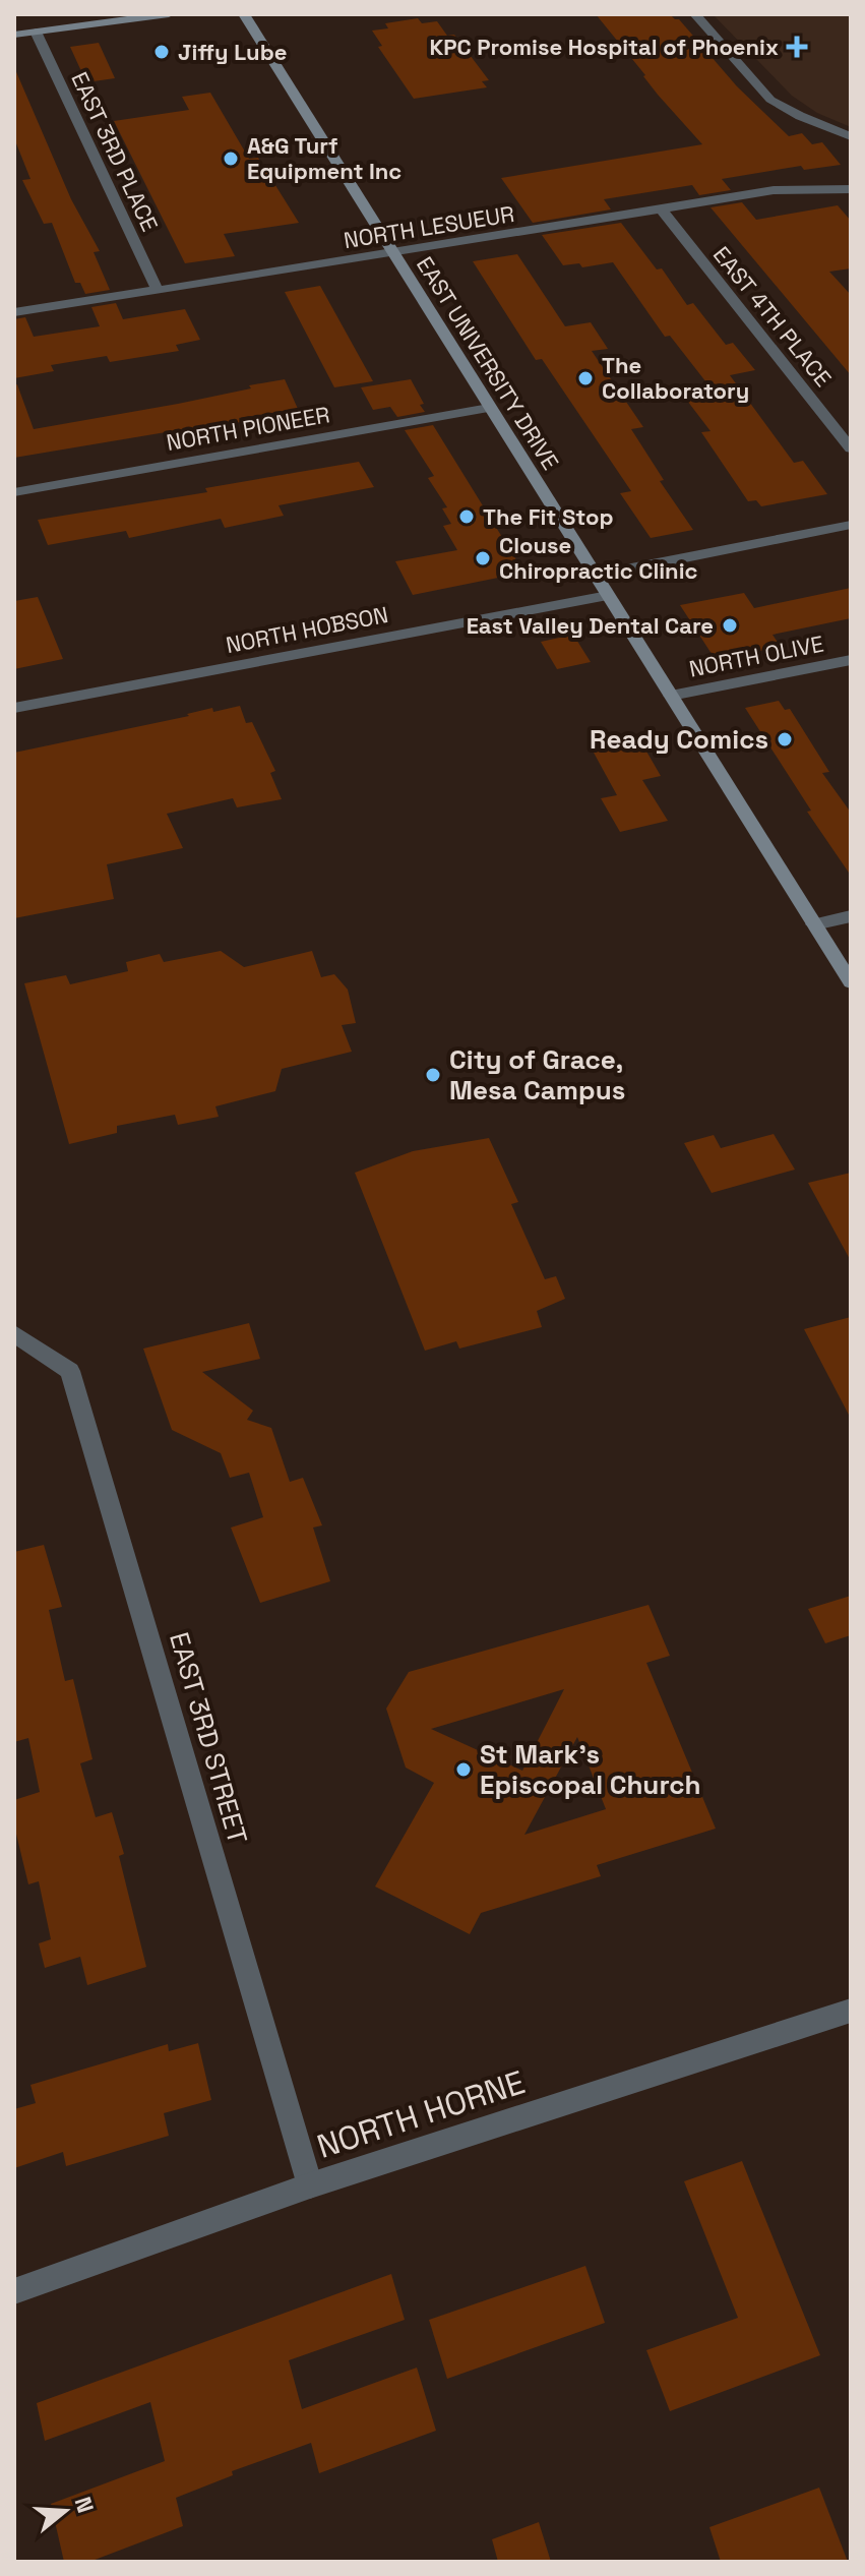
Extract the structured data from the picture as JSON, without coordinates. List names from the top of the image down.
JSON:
{
  "streets": {
    "main road": ["EAST UNIVERSITY DRIVE"],
    "street": [
      "EAST 3RD PLACE",
      "NORTH LESUEUR",
      "EAST 4TH PLACE",
      "NORTH PIONEER",
      "NORTH HOBSON",
      "NORTH OLIVE",
      "EAST 3RD STREET",
      "NORTH HORNE"
    ]
  },
  "crossings": [
    ["EAST 3RD PLACE", "NORTH LESUEUR"],
    ["NORTH LESUEUR", "EAST 4TH PLACE"],
    ["NORTH LESUEUR", "EAST UNIVERSITY DRIVE"],
    ["EAST UNIVERSITY DRIVE", "NORTH PIONEER"],
    ["EAST UNIVERSITY DRIVE", "NORTH HOBSON"],
    ["EAST UNIVERSITY DRIVE", "NORTH OLIVE"],
    ["EAST 3RD STREET", "NORTH HORNE"]
  ],
  "places": {
    "health": ["KPC Promise Hospital of Phoenix"],
    "other": [
      "Jiffy Lube",
      "A&G Turf Equipment Inc",
      "The Collaboratory",
      "The Fit Stop",
      "Clouse Chiropractic Clinic",
      "East Valley Dental Care",
      "Ready Comics",
      "City of Grace, Mesa Campus",
      "St Mark's Episcopal Church"
    ]
  },
  "north": "right"
}
